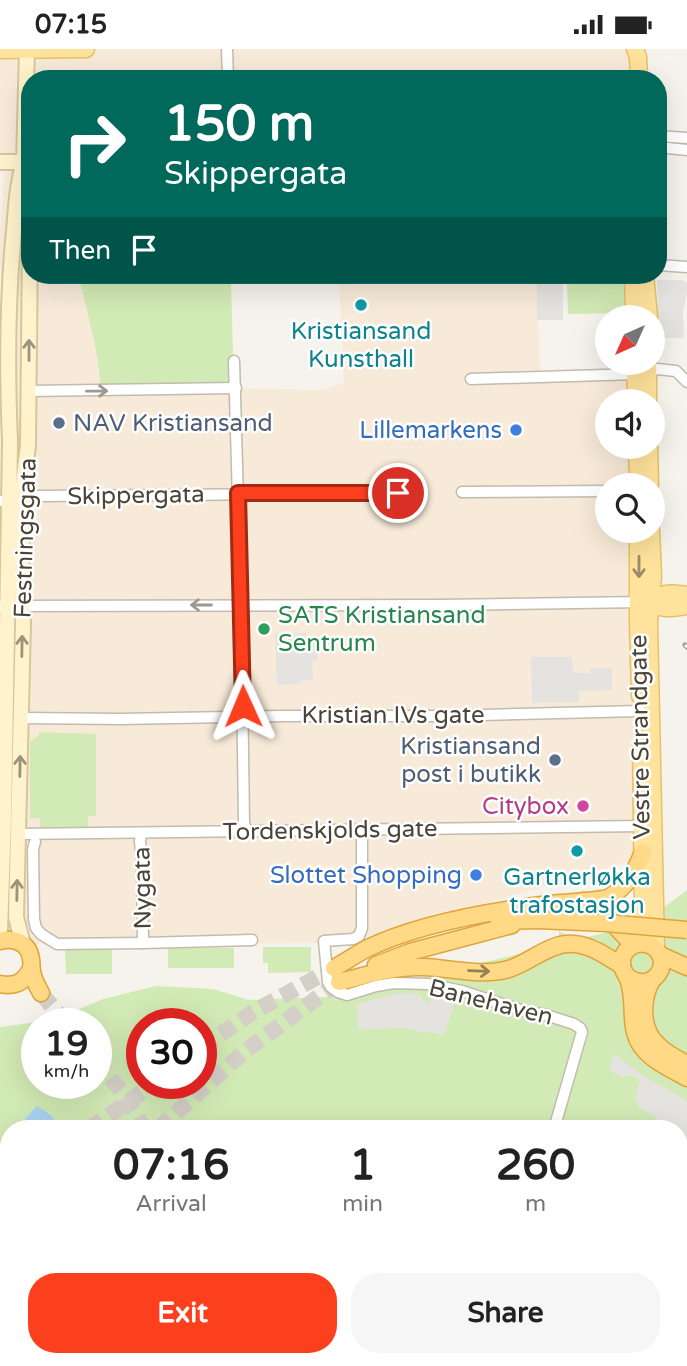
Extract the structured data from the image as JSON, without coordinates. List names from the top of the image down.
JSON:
{
  "streets": {
    "main road": ["Festningsgata", "Vestre Strandgate"],
    "street": [
      "Skippergata",
      "Kristian IVs gate",
      "Tordenskjolds gate",
      "Nygata",
      "Banehaven"
    ]
  },
  "crossings": [
    ["Skippergata", "Festningsgata"],
    ["Festningsgata", "Kristian IVs gate"],
    ["Festningsgata", "Tordenskjolds gate"],
    ["Kristian IVs gate", "Vestre Strandgate"],
    ["Vestre Strandgate", "Tordenskjolds gate"],
    ["Tordenskjolds gate", "Nygata"],
    ["Tordenskjolds gate", "Banehaven"]
  ],
  "places": [
    "Kristiansand Kunsthall",
    "NAV Kristiansand",
    "Lillemarkens",
    "SATS Kristiansand Sentrum",
    "Kristiansand post i butikk",
    "Citybox",
    "Gartnerløkka trafostasjon",
    "Slottet Shopping"
  ],
  "north": "bottom left",
  "page": {
    "status": "07:15",
    "turn": ["150 m", "Skippergata"],
    "then": "Then",
    "speed": "19 km/h",
    "limit": "30",
    "eta": [
      "07:16",
      "Arrival",
      "1",
      "min",
      "260",
      "m"
    ],
    "buttons": ["Exit", "Share"]
  }
}
